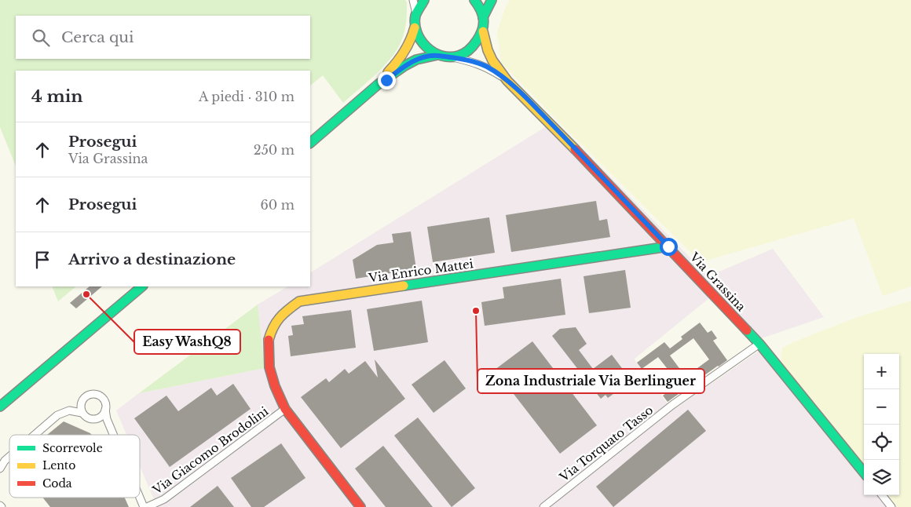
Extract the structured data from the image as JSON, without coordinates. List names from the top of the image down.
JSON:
{
  "streets": {
    "street": [
      "Via Enrico Mattei",
      "Via Grassina",
      "Via Torquato Tasso",
      "Via Giacomo Brodolini"
    ]
  },
  "crossings": [
    ["Via Enrico Mattei", "Via Grassina"],
    ["Via Enrico Mattei", "Via Giacomo Brodolini"],
    ["Via Grassina", "Via Torquato Tasso"]
  ],
  "places": ["Easy WashQ8", "Zona Industriale Via Berlinguer"],
  "legend": ["Scorrevole", "Lento", "Coda"],
  "page": {
    "search": "Cerca qui",
    "heading": ["4 min", "A piedi · 310 m"],
    "list": [
      ["Prosegui", "Via Grassina", "250 m"],
      ["Prosegui", "60 m"],
      "Arrivo a destinazione"
    ],
    "map_buttons": ["+", "−"]
  }
}
